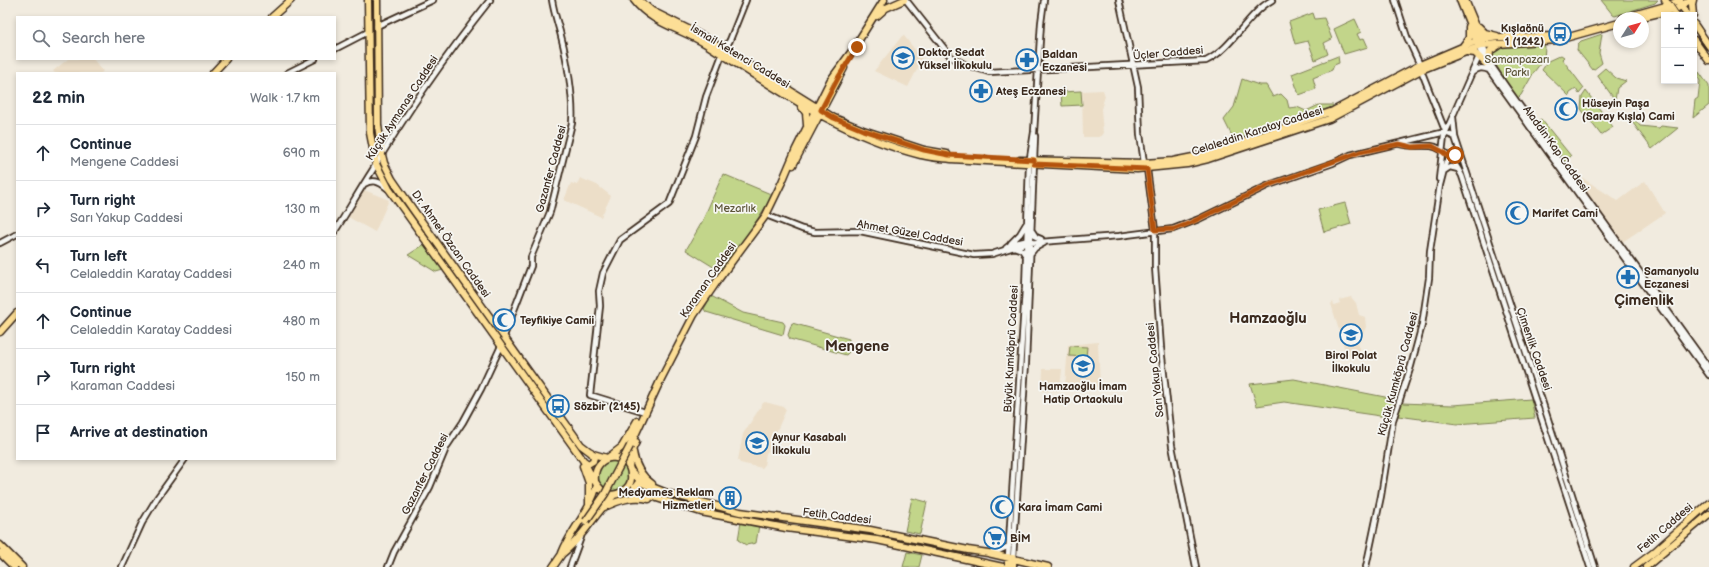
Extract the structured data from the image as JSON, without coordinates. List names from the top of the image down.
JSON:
{
  "streets": {
    "main road": [
      "İsmail Ketenci Caddesi",
      "Celaleddin Karatay Caddesi",
      "Dr. Ahmet Özcan Caddesi",
      "Karaman Caddesi",
      "Büyük Kumköprü Caddesi",
      "Fetih Caddesi"
    ],
    "street": [
      "Üçler Caddesi",
      "Küçük Aymanas Caddesi",
      "Aladdin Kap Caddesi",
      "Gazanfer Caddesi",
      "Ahmet Güzel Caddesi",
      "Çimenlik Caddesi",
      "Sarı Yakup Caddesi",
      "Küçük Kumköprü Caddesi"
    ]
  },
  "crossings": [
    ["Üçler Caddesi", "Karaman Caddesi"],
    ["Üçler Caddesi", "Büyük Kumköprü Caddesi"],
    ["Üçler Caddesi", "Sarı Yakup Caddesi"],
    ["İsmail Ketenci Caddesi", "Celaleddin Karatay Caddesi"],
    ["İsmail Ketenci Caddesi", "Karaman Caddesi"],
    ["Küçük Aymanas Caddesi", "Dr. Ahmet Özcan Caddesi"],
    ["Celaleddin Karatay Caddesi", "Aladdin Kap Caddesi"],
    ["Celaleddin Karatay Caddesi", "Karaman Caddesi"],
    ["Celaleddin Karatay Caddesi", "Büyük Kumköprü Caddesi"],
    ["Celaleddin Karatay Caddesi", "Sarı Yakup Caddesi"],
    ["Gazanfer Caddesi", "Dr. Ahmet Özcan Caddesi"],
    ["Ahmet Güzel Caddesi", "Karaman Caddesi"],
    ["Dr. Ahmet Özcan Caddesi", "Karaman Caddesi"],
    ["Dr. Ahmet Özcan Caddesi", "Fetih Caddesi"],
    ["Karaman Caddesi", "Fetih Caddesi"],
    ["Büyük Kumköprü Caddesi", "Fetih Caddesi"],
    ["Çimenlik Caddesi", "Küçük Kumköprü Caddesi"]
  ],
  "districts": ["Çimenlik", "Hamzaoğlu", "Mengene"],
  "parks": ["Samanpazarı Parkı", "Mezarlık"],
  "places": {
    "bus stop": ["Kışlaönü 1 (1242)", "Sözbir (2145)"],
    "school or university": [
      "Doktor Sedat Yüksel İlkokulu",
      "Birol Polat İlkokulu",
      "Hamzaoğlu İmam Hatip Ortaokulu",
      "Aynur Kasabalı İlkokulu"
    ],
    "pharmacy": ["Baldan Eczanesi", "Ateş Eczanesi", "Samanyolu Eczanesi"],
    "mosque": [
      "Hüseyin Paşa (Saray Kışla) Cami",
      "Marifet Cami",
      "Teyfikiye Camii",
      "Kara İmam Cami"
    ],
    "building": ["Medyames Reklam Hizmetleri"],
    "supermarket": ["BİM"]
  },
  "north": "top right",
  "page": {
    "map_buttons": ["+", "−"],
    "search": "Search here",
    "heading": ["22 min", "Walk · 1.7 km"],
    "list": [
      ["Continue", "Mengene Caddesi", "690 m"],
      ["Turn right", "Sarı Yakup Caddesi", "130 m"],
      ["Turn left", "Celaleddin Karatay Caddesi", "240 m"],
      ["Continue", "Celaleddin Karatay Caddesi", "480 m"],
      ["Turn right", "Karaman Caddesi", "150 m"],
      "Arrive at destination"
    ]
  }
}
